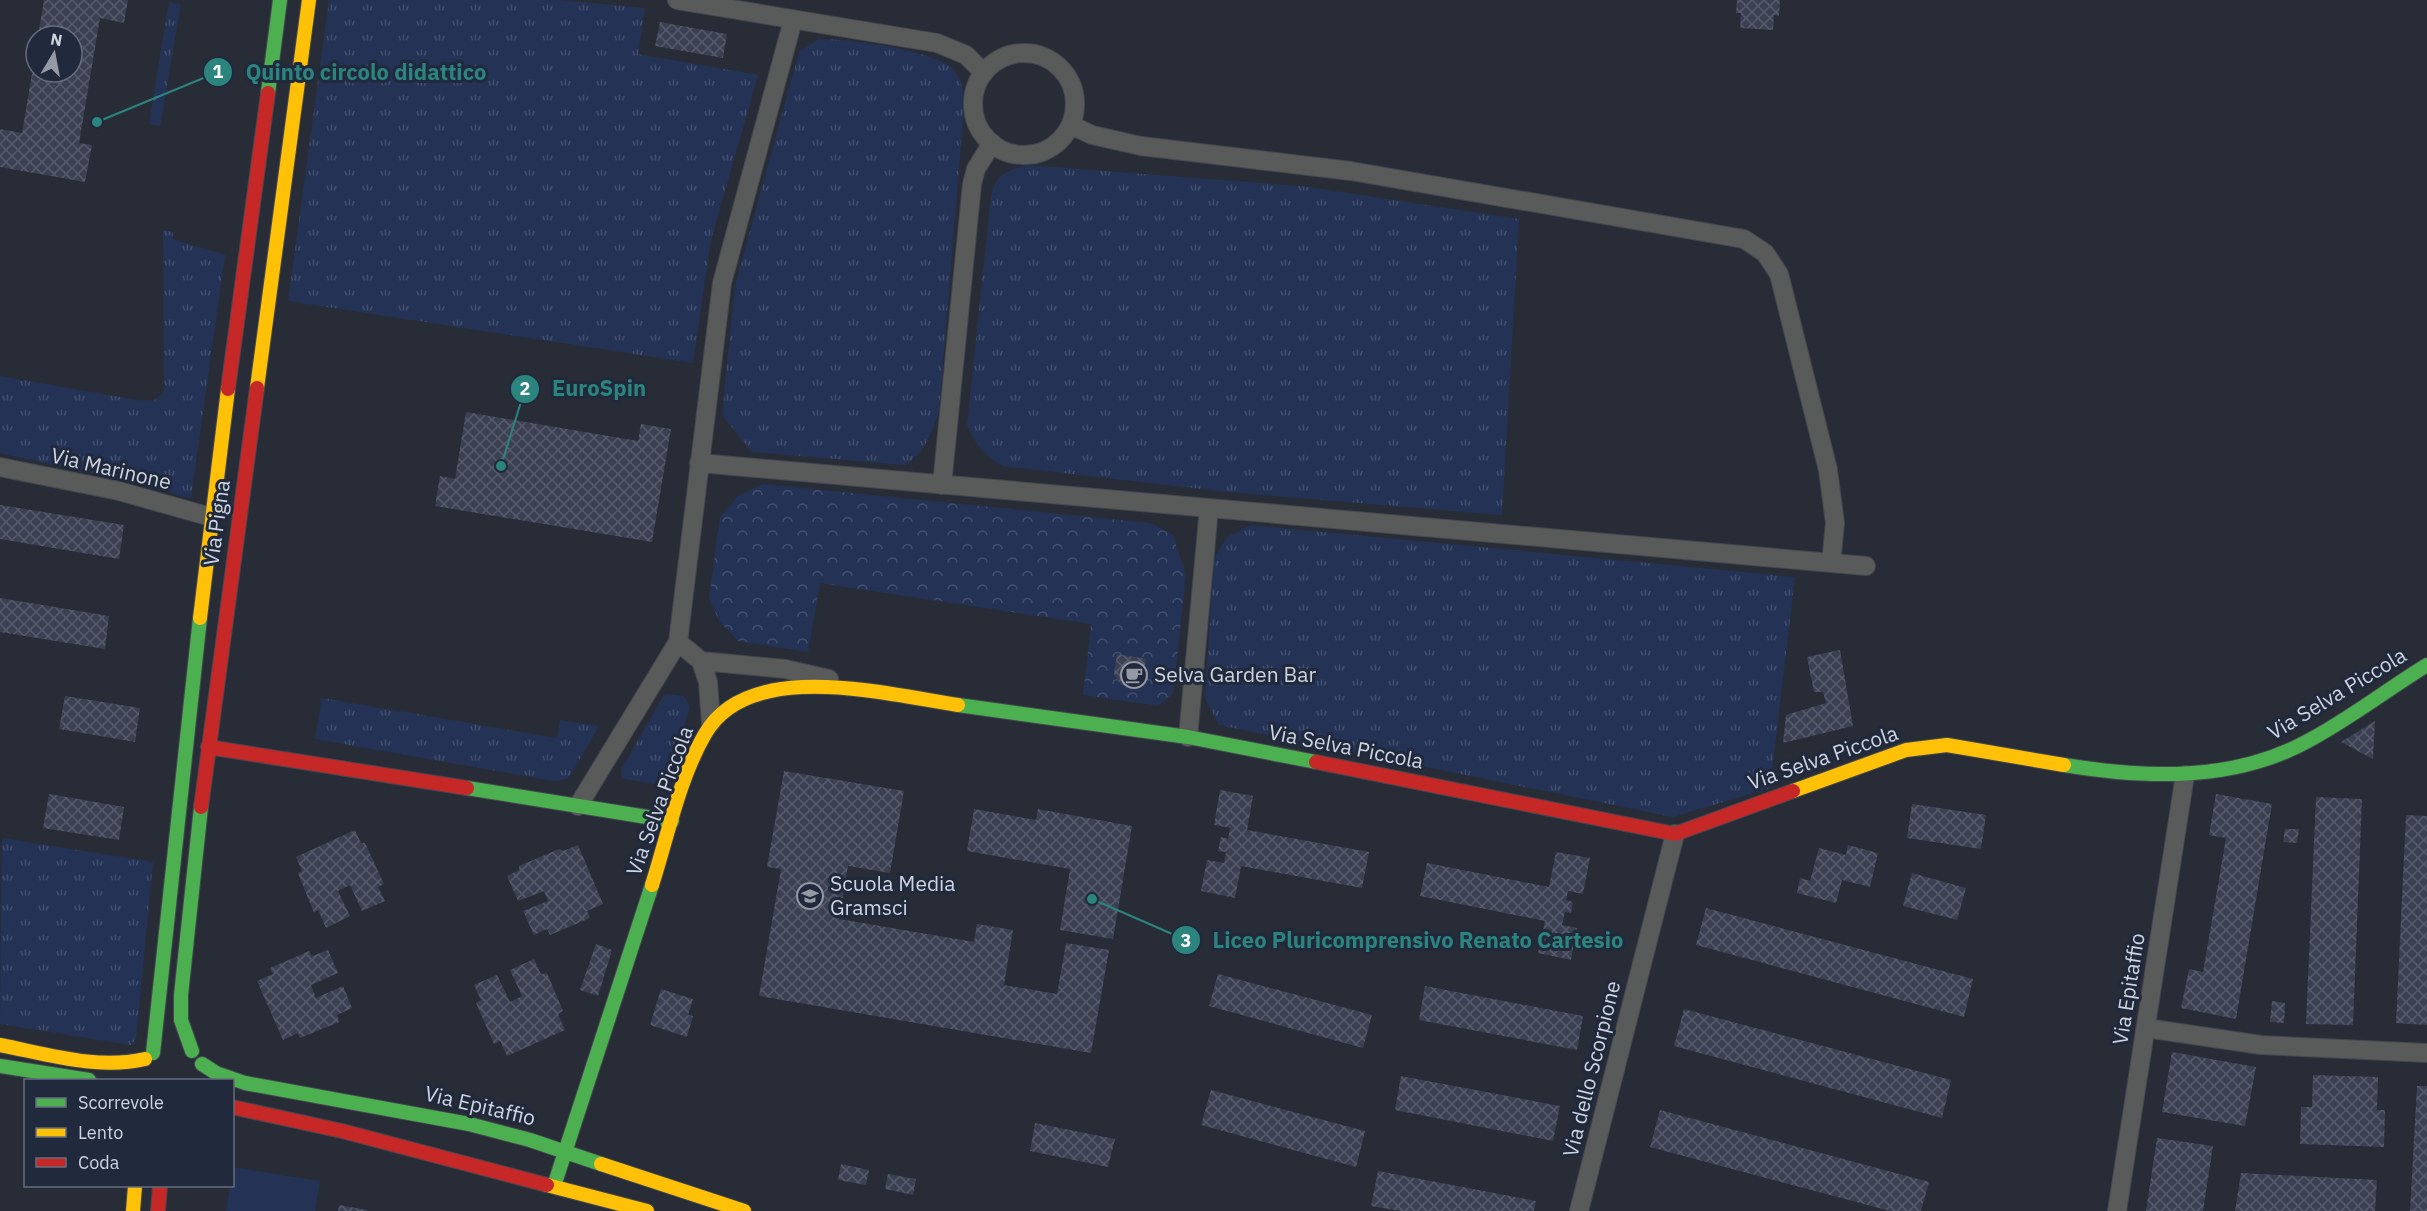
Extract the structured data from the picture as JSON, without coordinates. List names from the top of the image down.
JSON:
{
  "streets": {
    "street": [
      "Via Marinone",
      "Via Pigna",
      "Via Selva Piccola",
      "Via Epitaffio",
      "Via dello Scorpione"
    ]
  },
  "crossings": [
    ["Via Pigna", "Via Epitaffio"],
    ["Via Selva Piccola", "Via Epitaffio"],
    ["Via Selva Piccola", "Via dello Scorpione"]
  ],
  "places": {
    "other": ["Quinto circolo didattico", "EuroSpin", "Liceo Pluricomprensivo Renato Cartesio"],
    "cafe": ["Selva Garden Bar"],
    "school or university": ["Scuola Media Gramsci"]
  },
  "legend": ["Scorrevole", "Lento", "Coda"],
  "north": "top"
}
